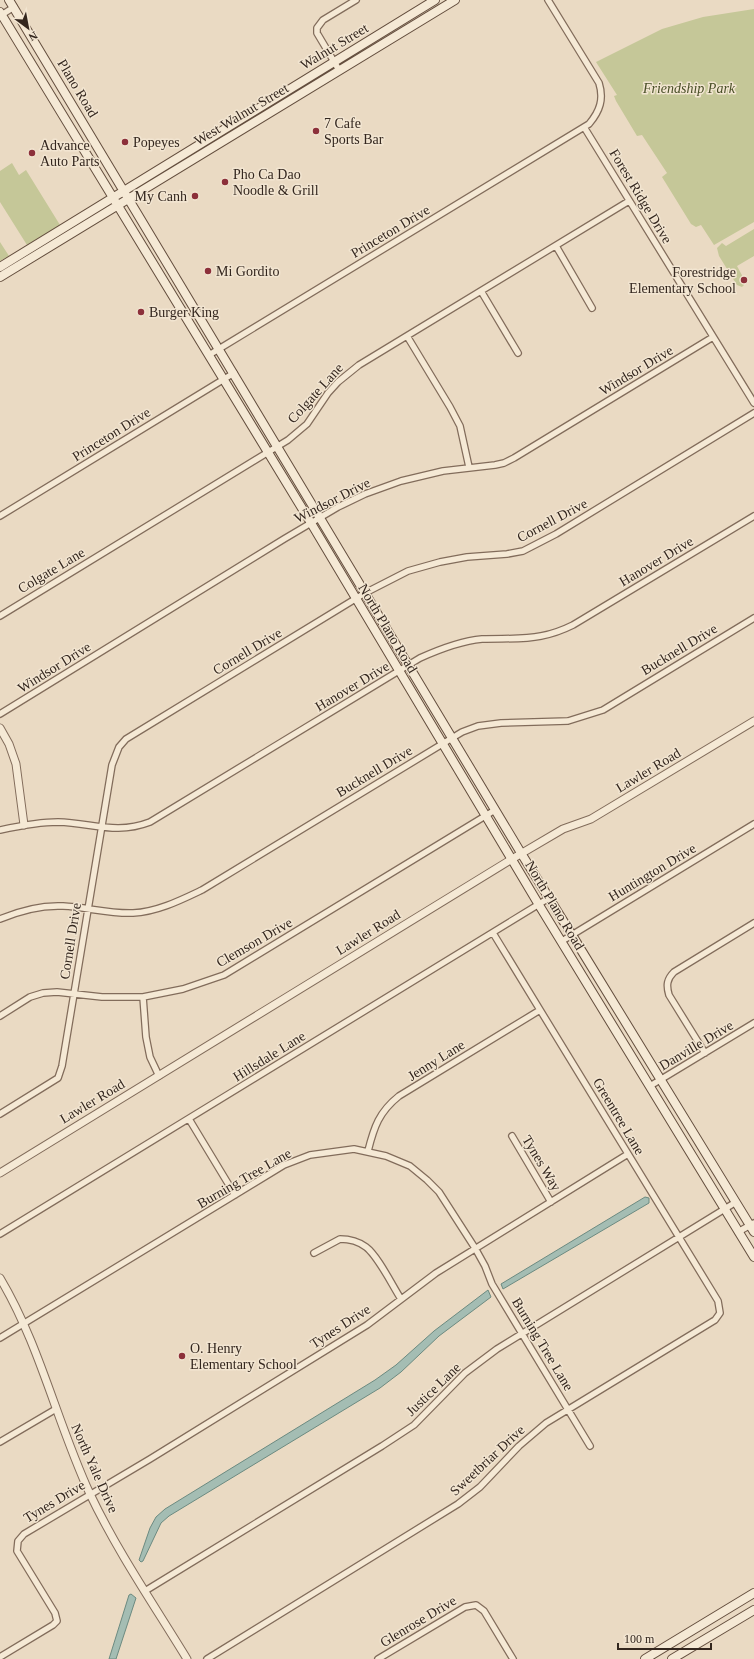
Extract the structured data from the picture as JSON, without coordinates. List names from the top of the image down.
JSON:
{
  "streets": {
    "main road": [
      "Walnut Street",
      "Plano Road",
      "West Walnut Street",
      "North Plano Road"
    ],
    "street": [
      "Forest Ridge Drive",
      "Princeton Drive",
      "Windsor Drive",
      "Colgate Lane",
      "Cornell Drive",
      "Hanover Drive",
      "Bucknell Drive",
      "Lawler Road",
      "Huntington Drive",
      "Clemson Drive",
      "Danville Drive",
      "Hillsdale Lane",
      "Jenny Lane",
      "Greentree Lane",
      "Tynes Way",
      "Burning Tree Lane",
      "Tynes Drive",
      "Justice Lane",
      "Sweetbriar Drive",
      "North Yale Drive",
      "Glenrose Drive"
    ]
  },
  "crossings": [
    ["Walnut Street", "Plano Road"],
    ["Walnut Street", "West Walnut Street"],
    ["Walnut Street", "North Plano Road"],
    ["Plano Road", "West Walnut Street"],
    ["Plano Road", "North Plano Road"],
    ["West Walnut Street", "North Plano Road"],
    ["Forest Ridge Drive", "Princeton Drive"],
    ["Forest Ridge Drive", "Windsor Drive"],
    ["Forest Ridge Drive", "Colgate Lane"],
    ["Princeton Drive", "North Plano Road"],
    ["Windsor Drive", "North Plano Road"],
    ["Colgate Lane", "North Plano Road"],
    ["Cornell Drive", "Hanover Drive"],
    ["Cornell Drive", "North Plano Road"],
    ["Cornell Drive", "Bucknell Drive"],
    ["Cornell Drive", "Clemson Drive"],
    ["Hanover Drive", "North Plano Road"],
    ["North Plano Road", "Bucknell Drive"],
    ["North Plano Road", "Lawler Road"],
    ["North Plano Road", "Huntington Drive"],
    ["North Plano Road", "Clemson Drive"],
    ["North Plano Road", "Danville Drive"],
    ["North Plano Road", "Hillsdale Lane"],
    ["North Plano Road", "Justice Lane"],
    ["Hillsdale Lane", "Greentree Lane"],
    ["Jenny Lane", "Greentree Lane"],
    ["Jenny Lane", "Burning Tree Lane"],
    ["Greentree Lane", "Tynes Drive"],
    ["Greentree Lane", "Justice Lane"],
    ["Greentree Lane", "Sweetbriar Drive"],
    ["Tynes Way", "Tynes Drive"],
    ["Burning Tree Lane", "Tynes Drive"],
    ["Burning Tree Lane", "Justice Lane"],
    ["Burning Tree Lane", "Sweetbriar Drive"],
    ["Burning Tree Lane", "North Yale Drive"],
    ["Tynes Drive", "North Yale Drive"],
    ["Justice Lane", "North Yale Drive"]
  ],
  "parks": ["Friendship Park"],
  "places": [
    "7 Cafe Sports Bar",
    "Popeyes",
    "Advance Auto Parts",
    "Pho Ca Dao Noodle & Grill",
    "My Canh",
    "Mi Gordito",
    "Forestridge Elementary School",
    "Burger King",
    "O. Henry Elementary School"
  ],
  "scale_bar": "100 m",
  "north": "bottom right"
}
